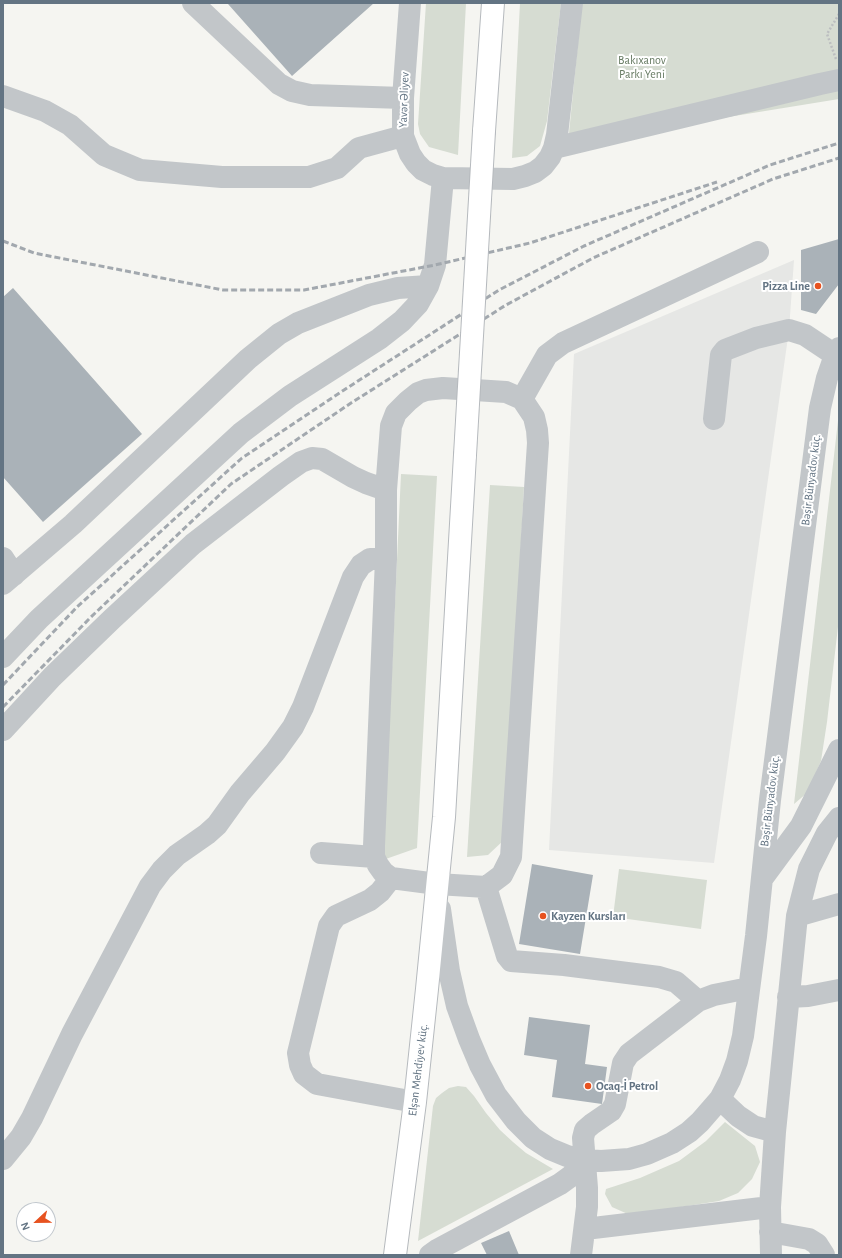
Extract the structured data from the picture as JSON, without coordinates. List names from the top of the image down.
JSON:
{
  "streets": {
    "main road": ["Elşən Mehdiyev küç."],
    "street": ["Yavər Əliyev", "Bəşir Bünyadov küç."]
  },
  "crossings": [
    ["Bəşir Bünyadov küç.", "Elşən Mehdiyev küç."]
  ],
  "parks": ["Bakıxanov Parkı Yeni"],
  "places": ["Pizza Line", "Kayzen Kursları", "Ocaq-İ Petrol"],
  "north": "left"
}
